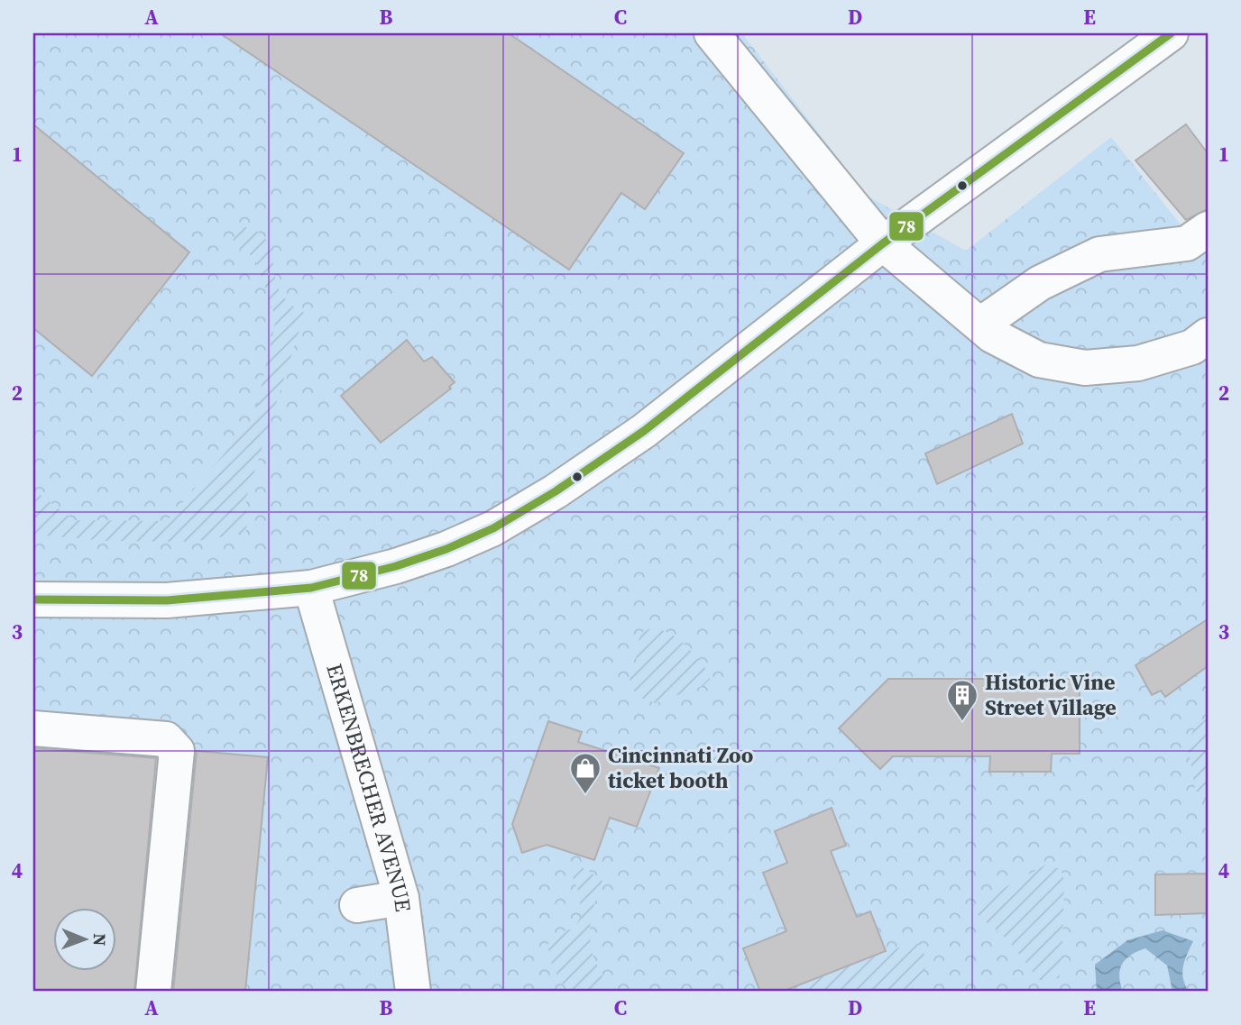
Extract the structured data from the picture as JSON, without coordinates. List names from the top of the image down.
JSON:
{
  "streets": {
    "main road": ["ERKENBRECHER AVENUE"]
  },
  "places": {
    "building": ["Historic Vine Street Village"],
    "shop": ["Cincinnati Zoo ticket booth"]
  },
  "lines": ["transit line 78"],
  "north": "right",
  "grid": {
    "columns": [
      "A",
      "B",
      "C",
      "D",
      "E"
    ],
    "rows": [
      "1",
      "2",
      "3",
      "4"
    ]
  }
}
